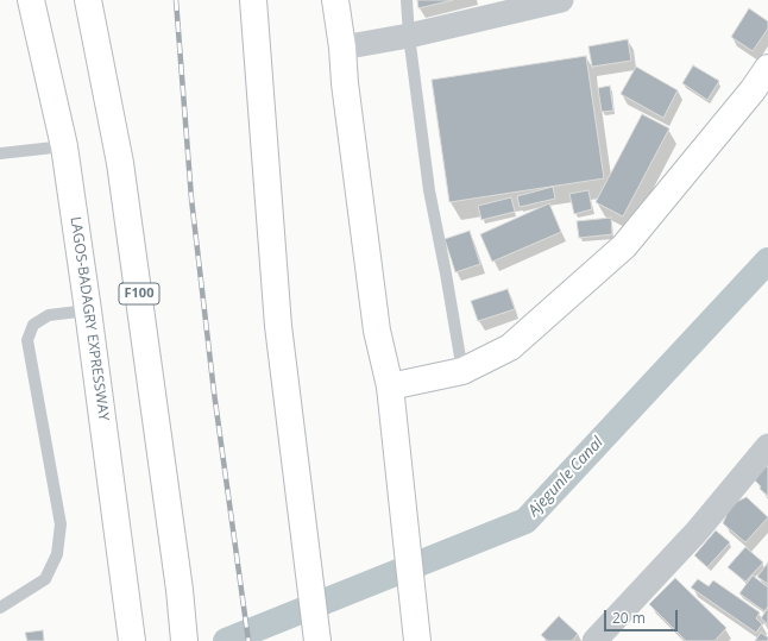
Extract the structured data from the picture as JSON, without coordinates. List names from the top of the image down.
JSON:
{
  "streets": {
    "main road": ["F100", "LAGOS-BADAGRY EXPRESSWAY"]
  },
  "water": ["Ajegunle Canal"],
  "scale_bar": "20 m"
}
